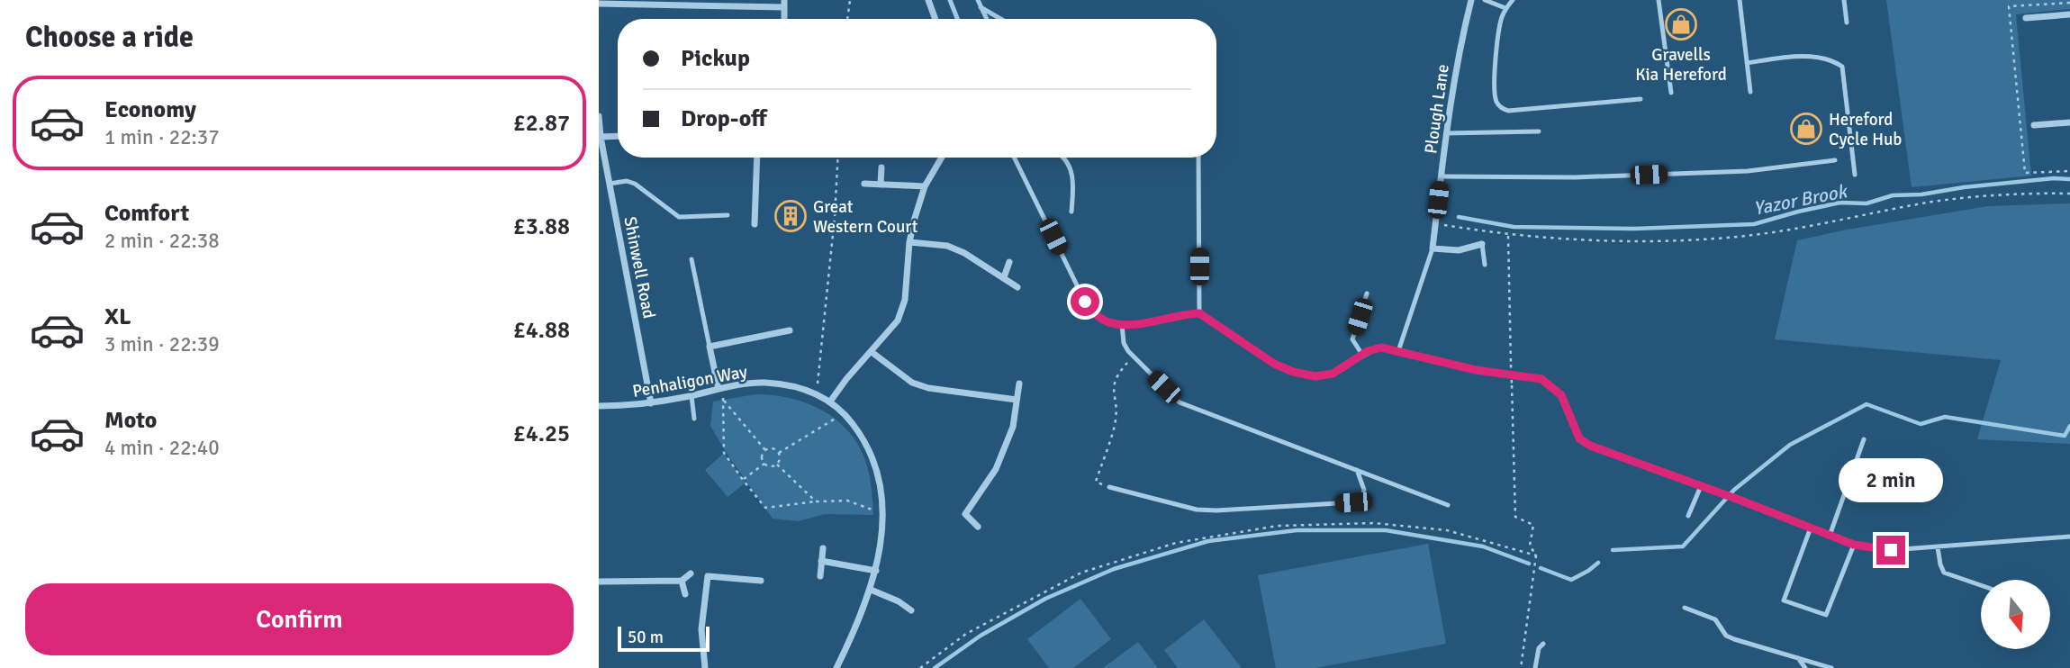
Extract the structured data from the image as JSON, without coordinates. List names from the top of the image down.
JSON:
{
  "streets": {
    "street": ["Plough Lane", "Shinwell Road", "Penhaligon Way"]
  },
  "crossings": [
    ["Shinwell Road", "Penhaligon Way"]
  ],
  "water": ["Yazor Brook"],
  "places": {
    "shop": ["Gravells Kia Hereford", "Hereford Cycle Hub"],
    "building": ["Great Western Court"]
  },
  "scale_bar": "50 m",
  "north": "bottom",
  "page": {
    "heading": "Choose a ride",
    "banner": ["Pickup", "Drop-off"],
    "list": [
      {
        "name": "Economy",
        "note": "1 min · 22:37",
        "value": "£2.87"
      },
      {
        "name": "Comfort",
        "note": "2 min · 22:38",
        "value": "£3.88"
      },
      {
        "name": "XL",
        "note": "3 min · 22:39",
        "value": "£4.88"
      },
      {
        "name": "Moto",
        "note": "4 min · 22:40",
        "value": "£4.25"
      }
    ],
    "bubble": "2 min",
    "buttons": "Confirm",
    "scale": "50 m"
  }
}
